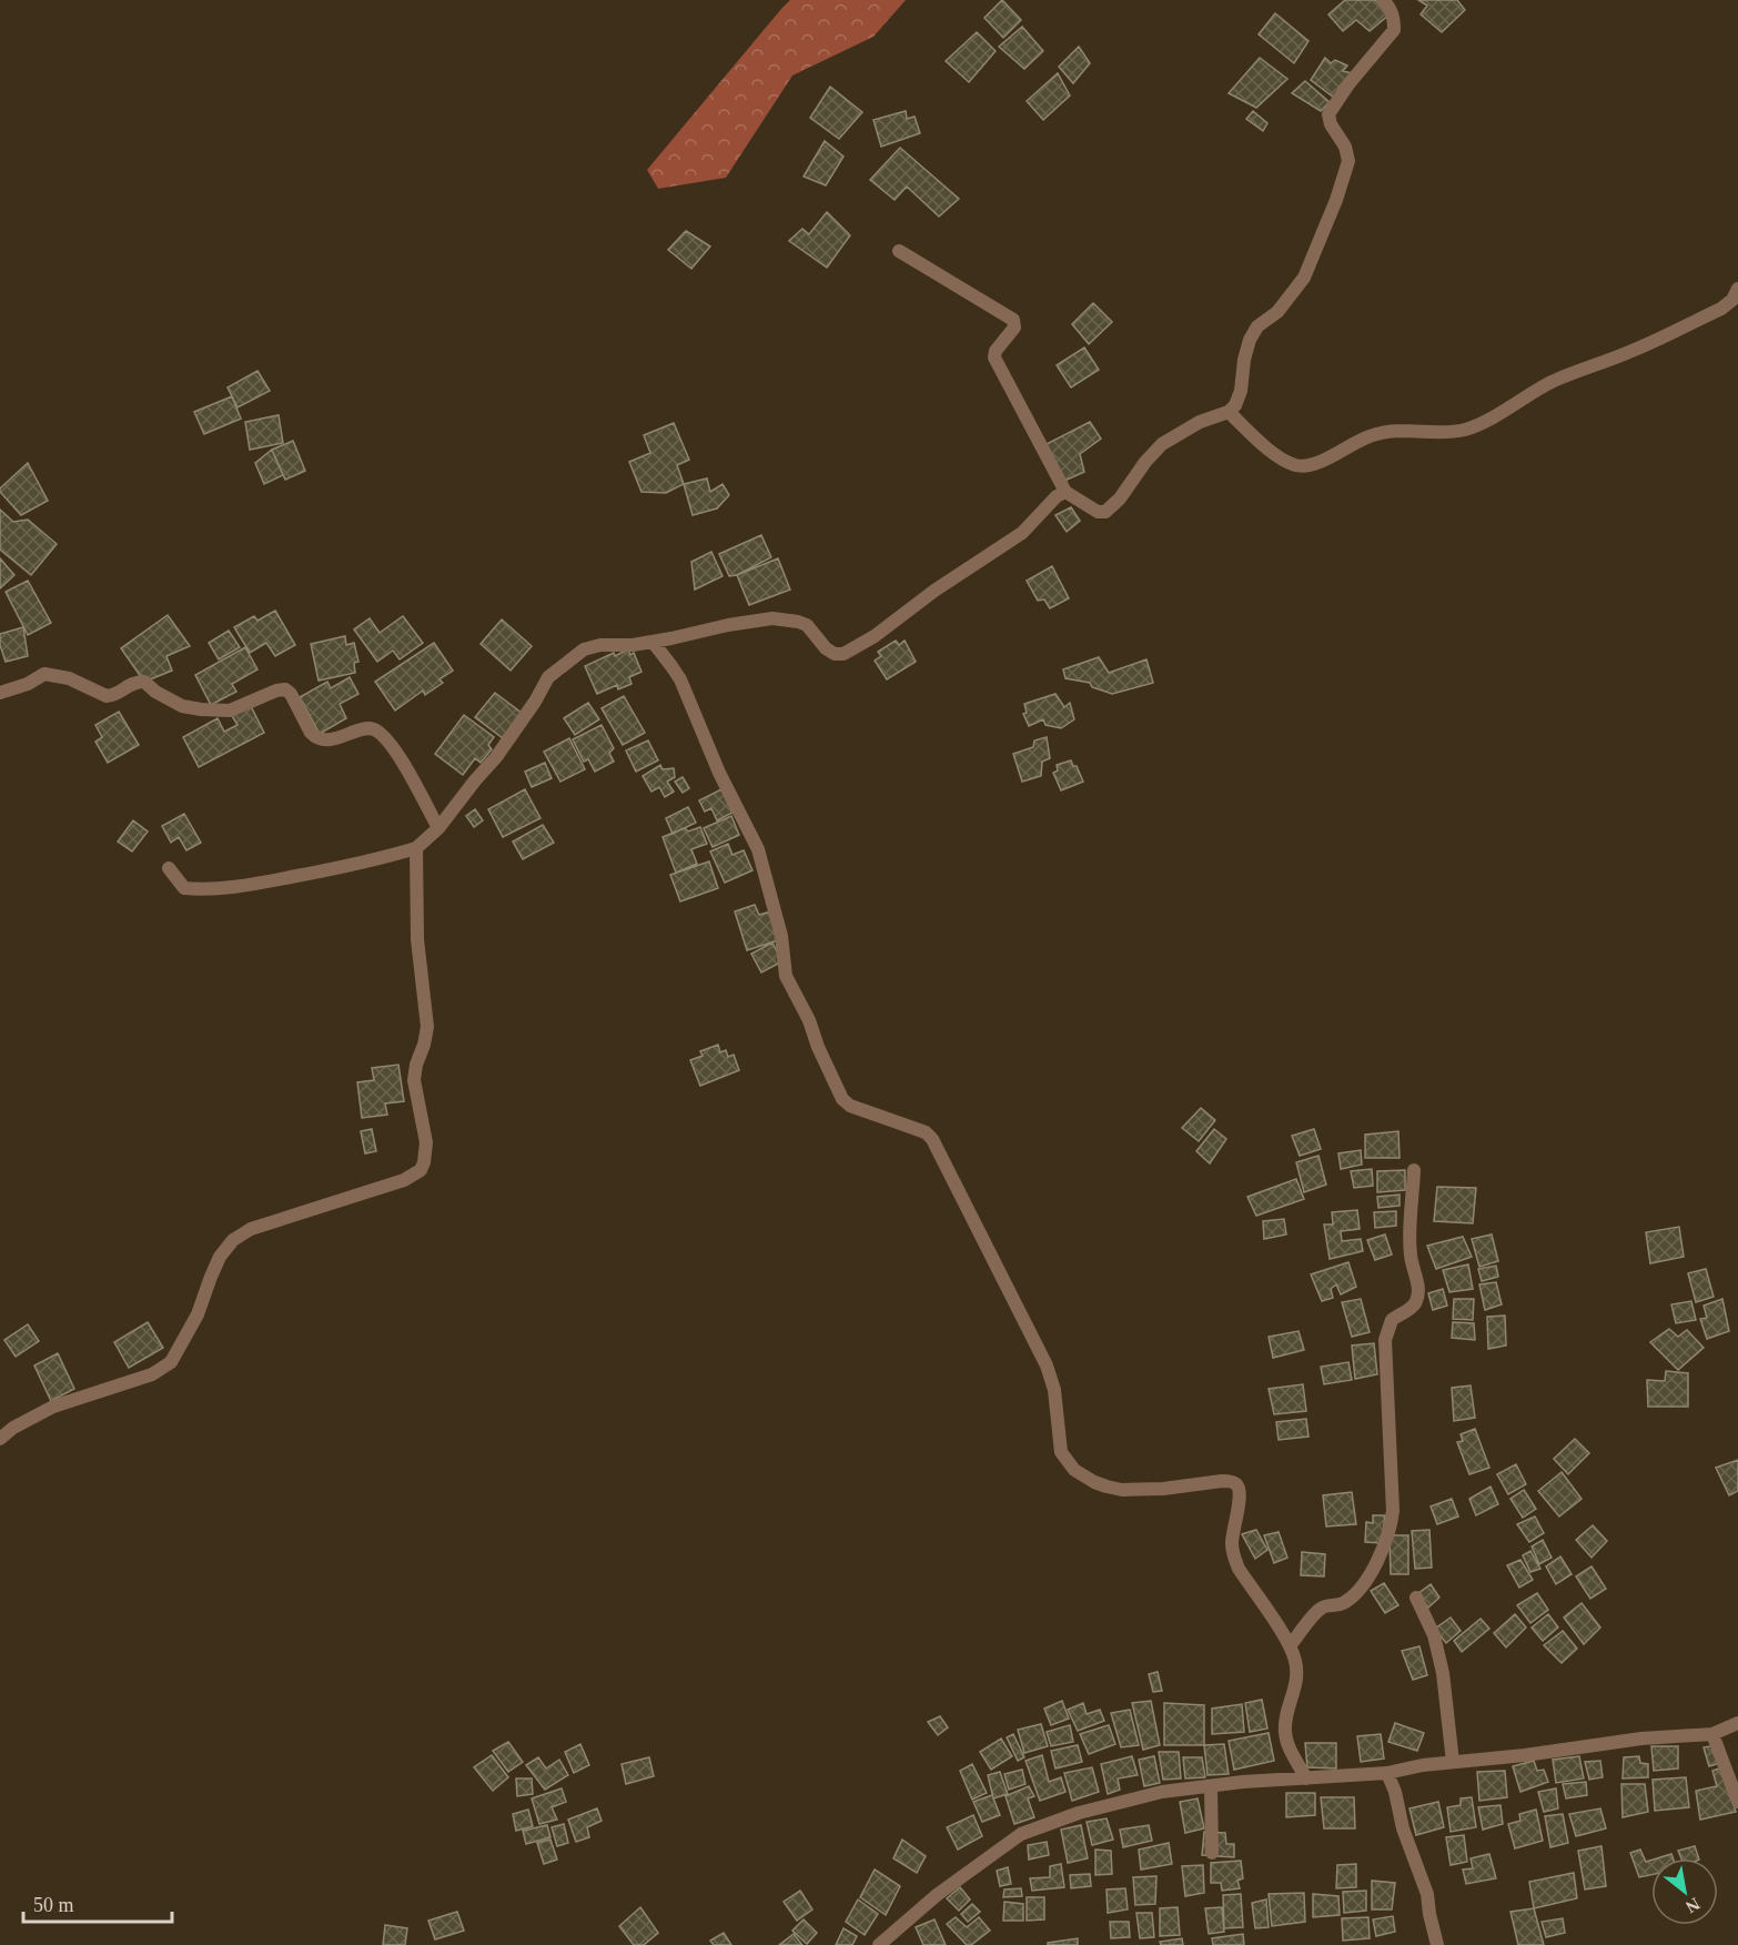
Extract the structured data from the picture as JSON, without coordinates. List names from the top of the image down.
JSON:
{
  "scale_bar": "50 m",
  "north": "bottom right"
}
